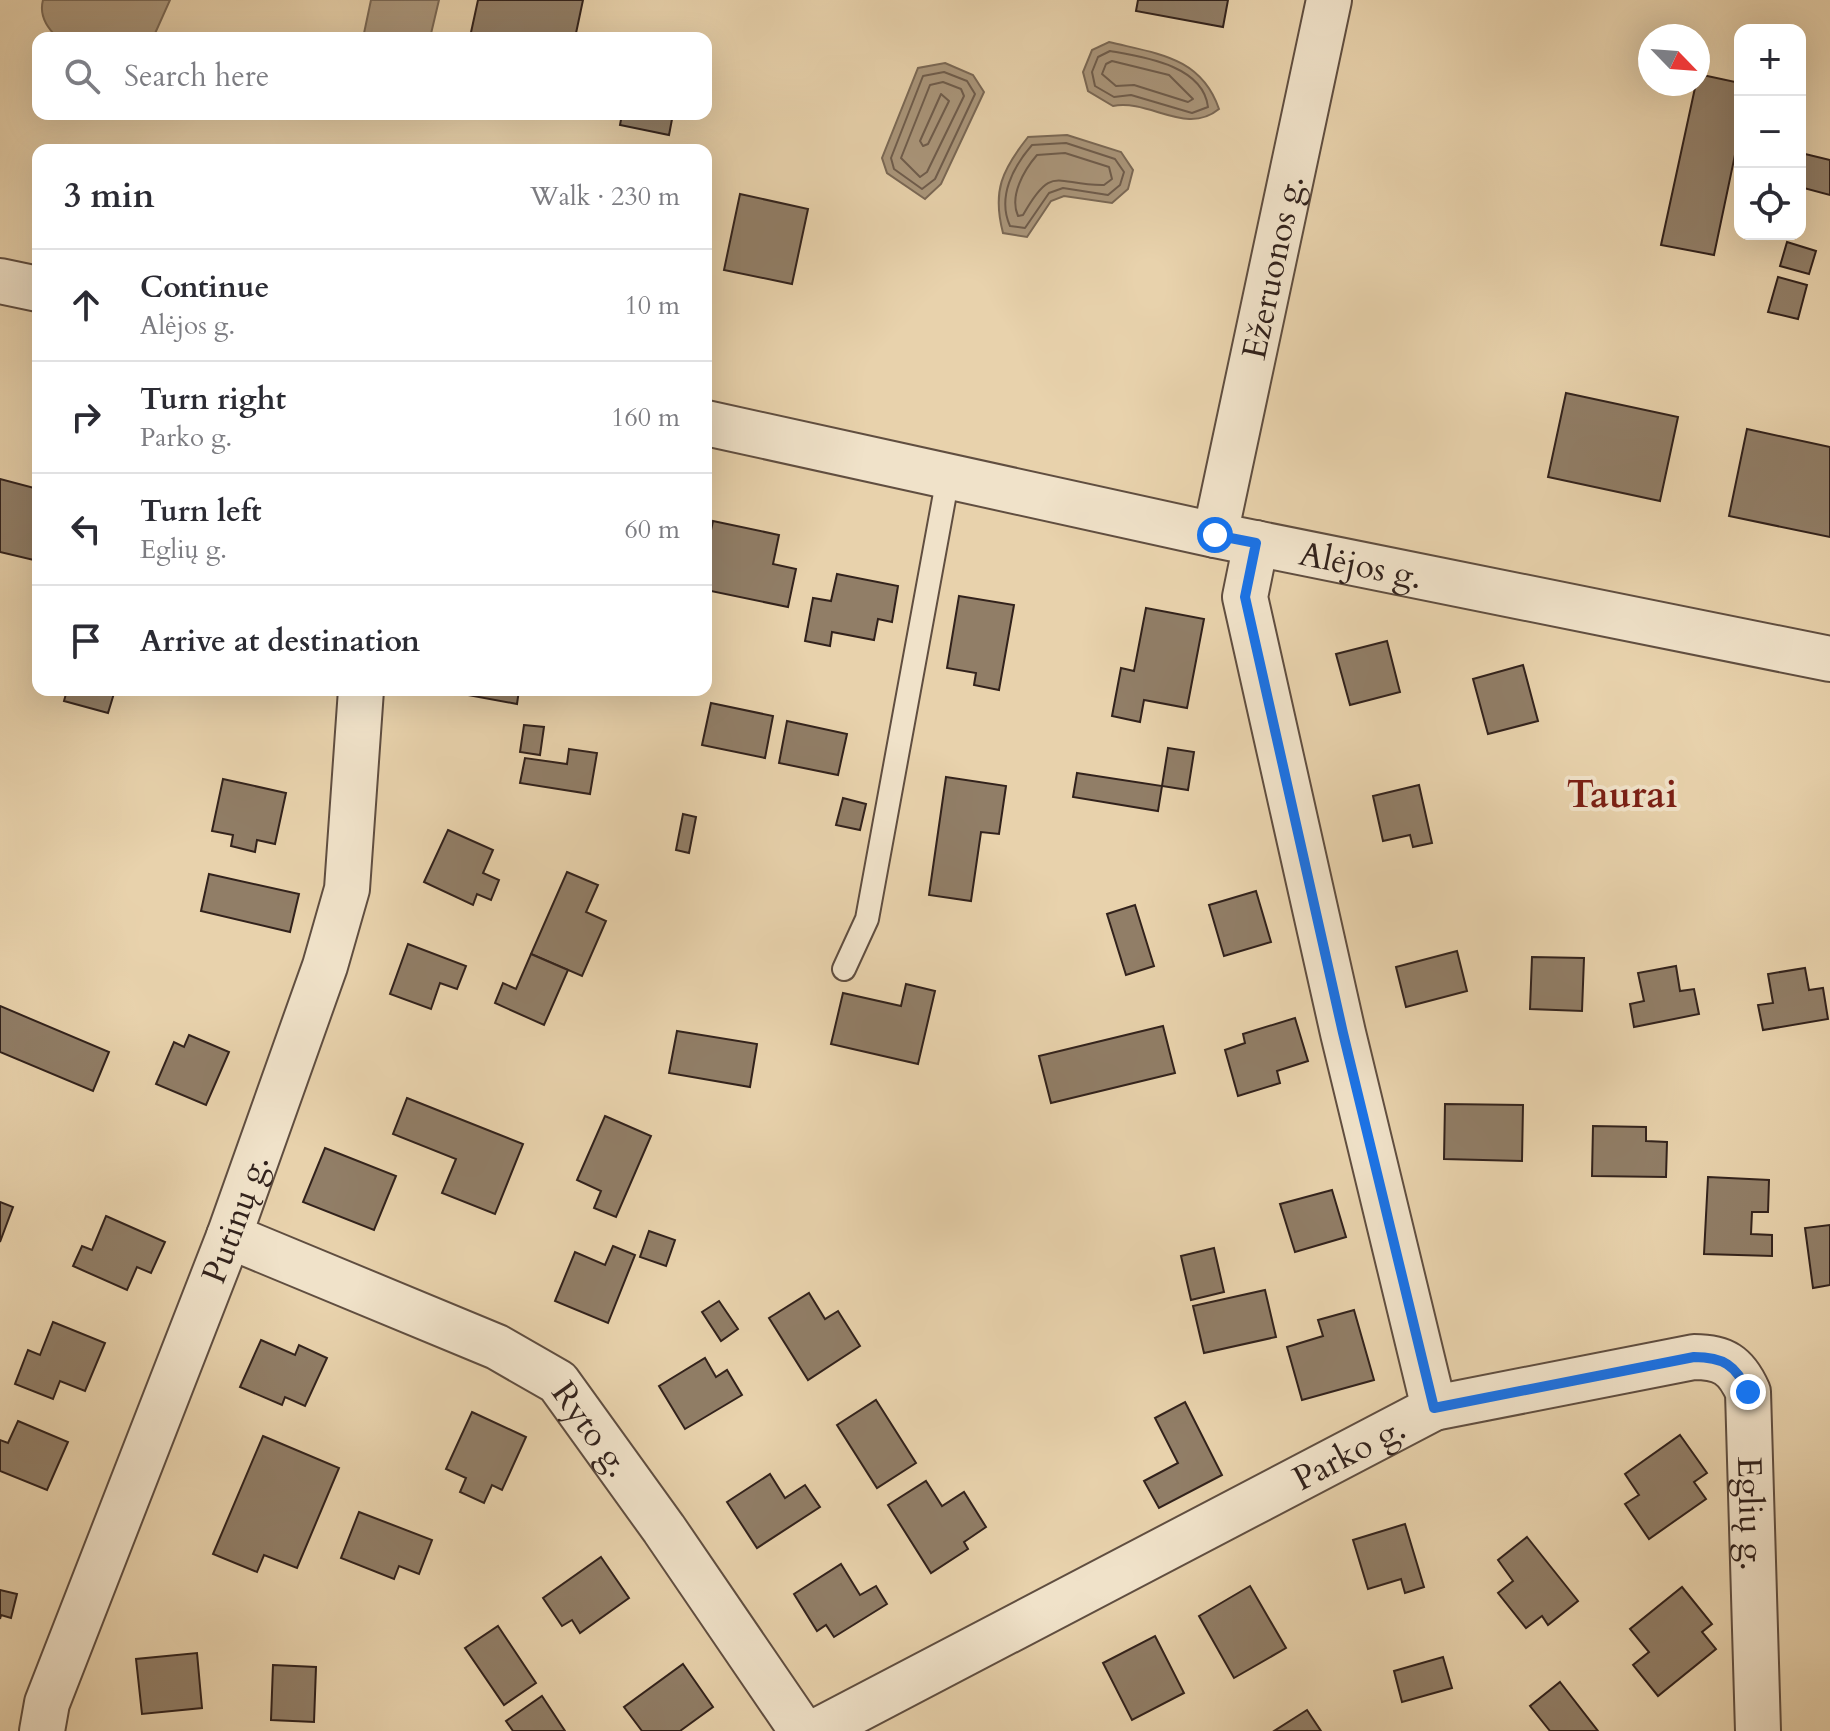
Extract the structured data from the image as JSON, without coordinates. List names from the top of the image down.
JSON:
{
  "streets": {
    "street": [
      "Ežeruonos g.",
      "Alėjos g.",
      "Putinų g.",
      "Ryto g.",
      "Parko g.",
      "Eglių g."
    ]
  },
  "crossings": [
    ["Ežeruonos g.", "Alėjos g."],
    ["Ežeruonos g.", "Parko g."],
    ["Alėjos g.", "Parko g."],
    ["Putinų g.", "Ryto g."],
    ["Parko g.", "Eglių g."]
  ],
  "districts": ["Taurai"],
  "north": "bottom right",
  "page": {
    "map_buttons": ["+", "−"],
    "search": "Search here",
    "heading": ["3 min", "Walk · 230 m"],
    "list": [
      ["Continue", "Alėjos g.", "10 m"],
      ["Turn right", "Parko g.", "160 m"],
      ["Turn left", "Eglių g.", "60 m"],
      "Arrive at destination"
    ]
  }
}
